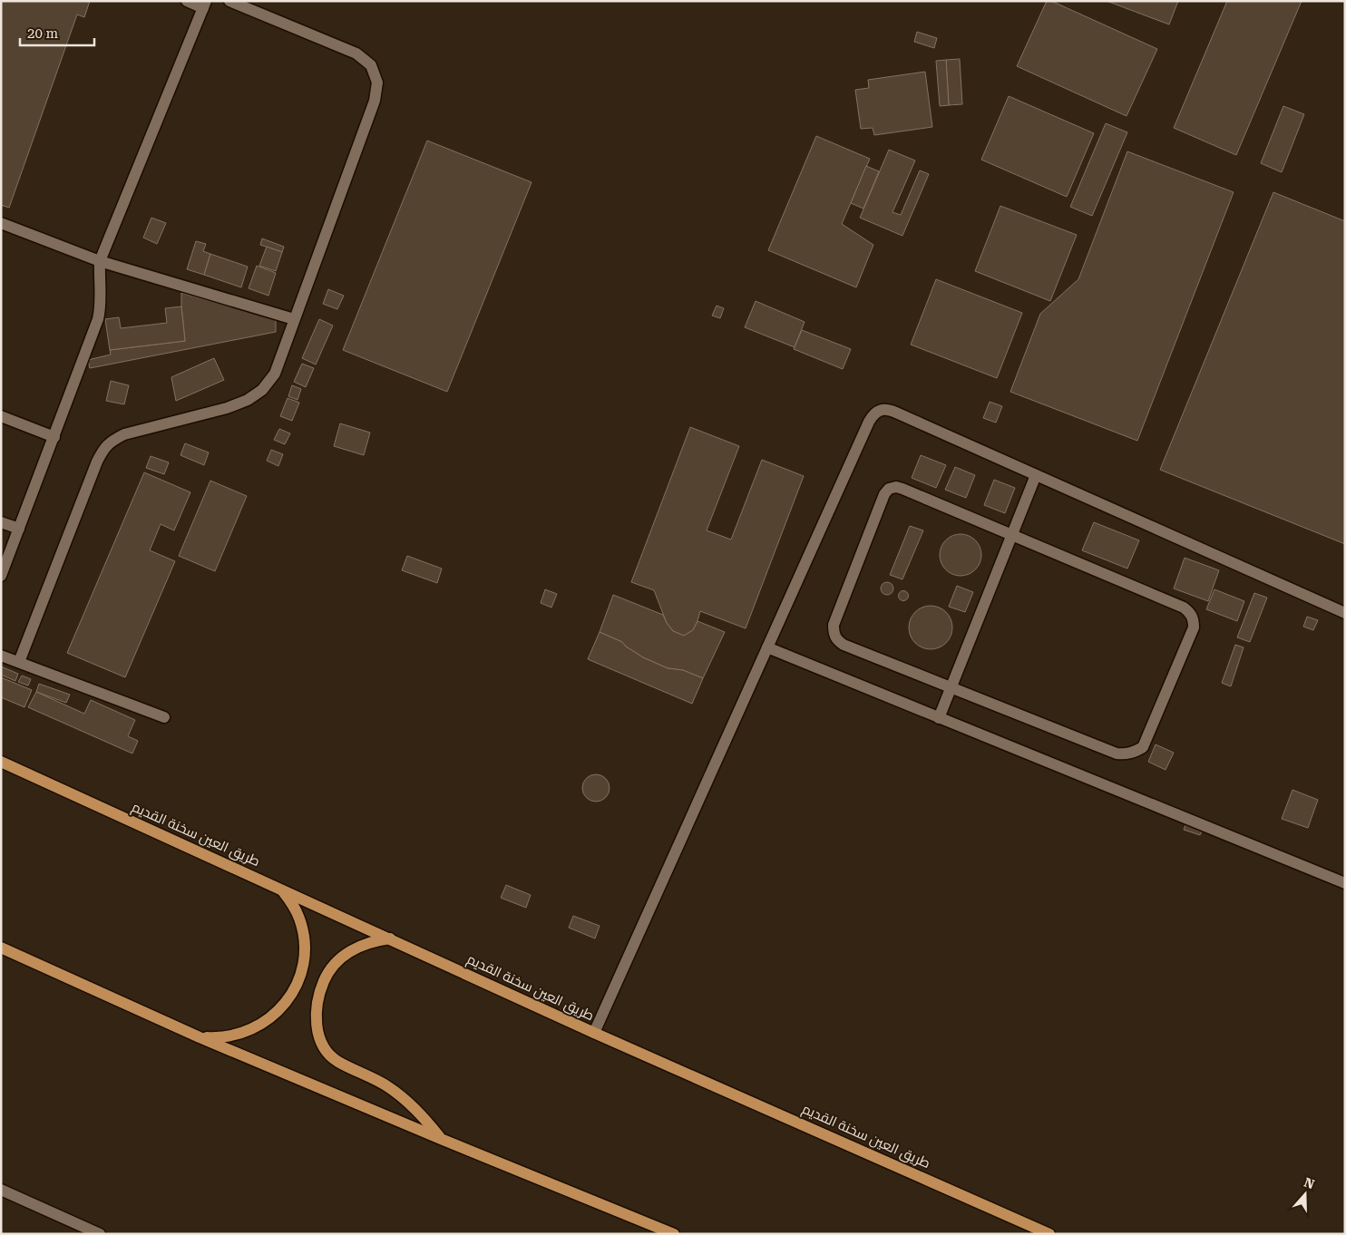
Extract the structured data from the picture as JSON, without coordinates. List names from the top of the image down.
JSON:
{
  "streets": {
    "main road": ["طريق العين سخنة القديم"]
  },
  "scale_bar": "20 m",
  "north": "top"
}
